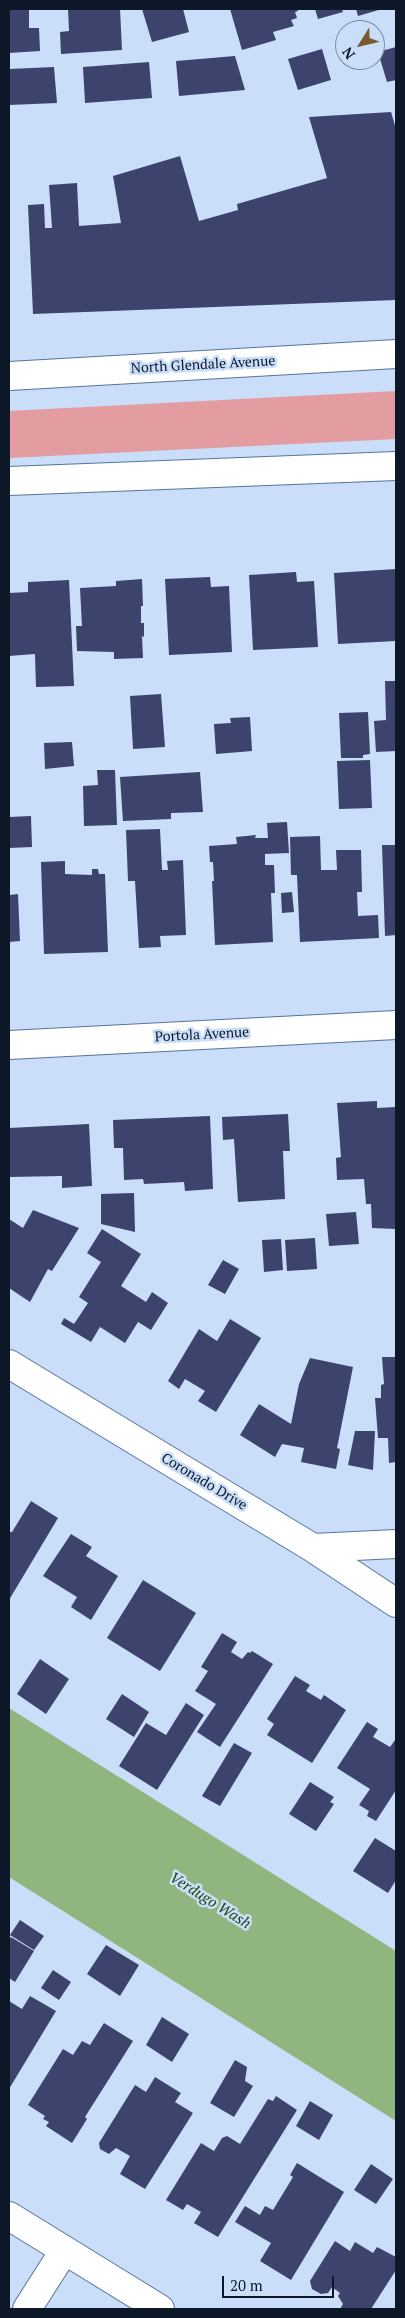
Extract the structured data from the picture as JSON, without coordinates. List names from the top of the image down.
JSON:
{
  "streets": {
    "street": ["North Glendale Avenue", "Portola Avenue", "Coronado Drive"]
  },
  "water": ["Verdugo Wash"],
  "scale_bar": "20 m",
  "north": "bottom left"
}
